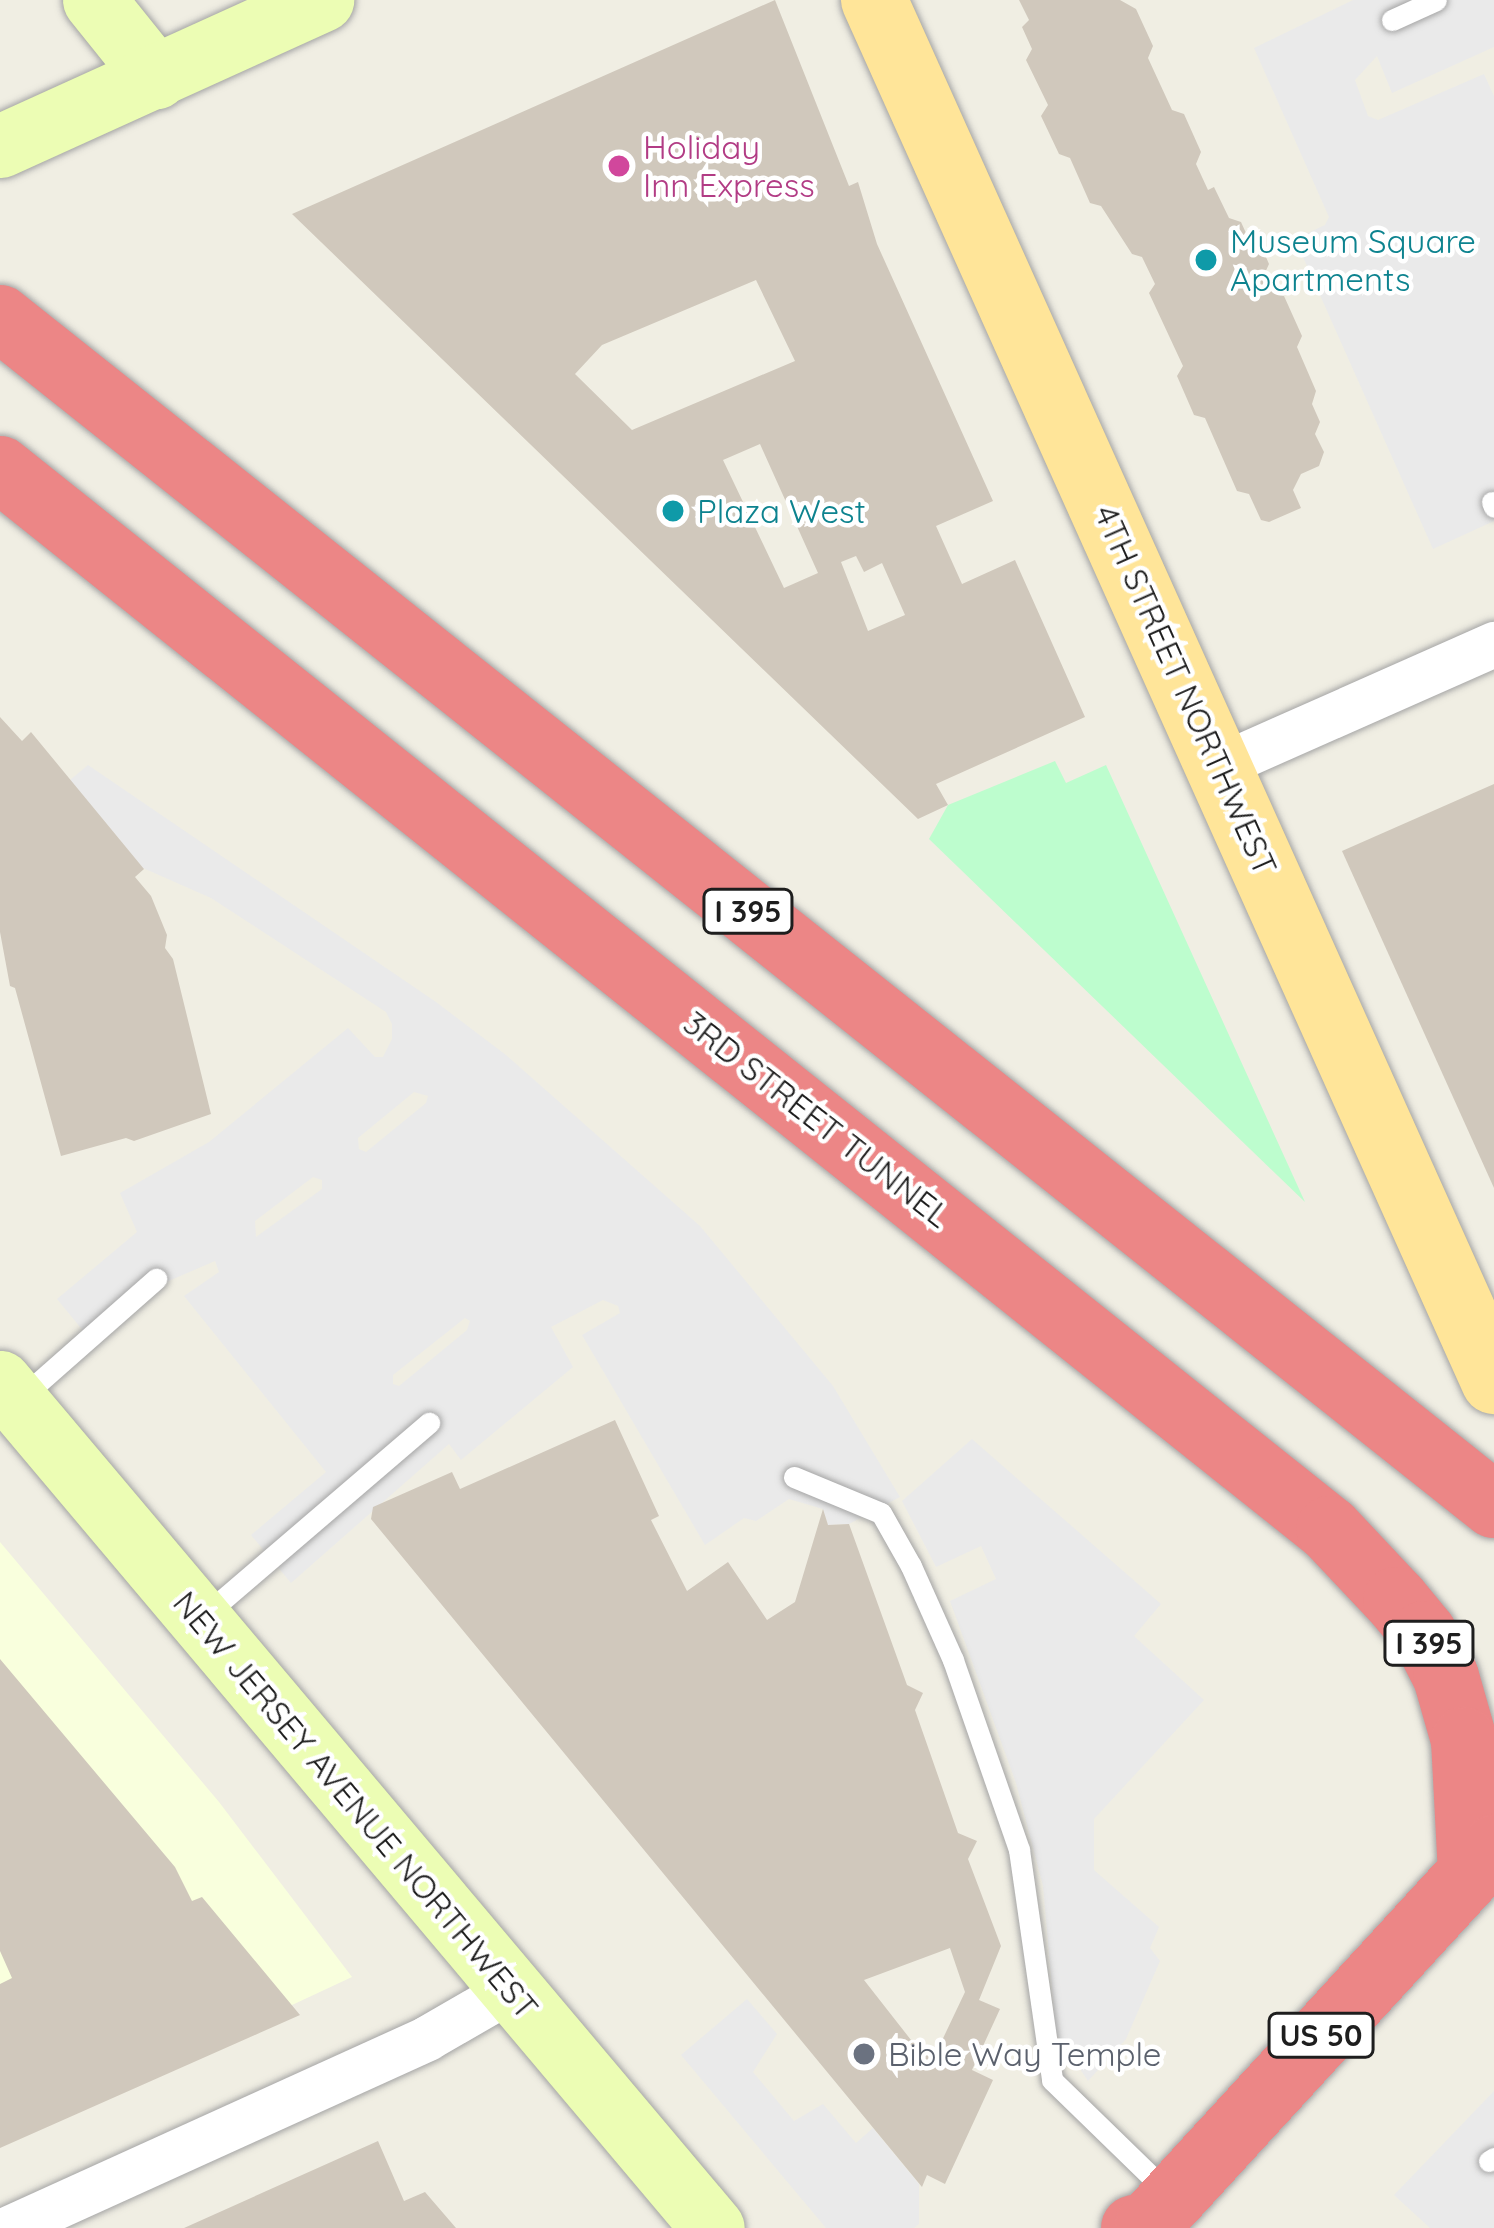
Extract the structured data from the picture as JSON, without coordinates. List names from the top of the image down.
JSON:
{
  "streets": {
    "highway": ["I 395", "3RD STREET TUNNEL", "US 50"],
    "main road": ["4TH STREET NORTHWEST", "NEW JERSEY AVENUE NORTHWEST"]
  },
  "crossings": [
    ["3RD STREET TUNNEL", "US 50"]
  ],
  "places": [
    "Holiday Inn Express",
    "Museum Square Apartments",
    "Plaza West",
    "Bible Way Temple"
  ]
}
